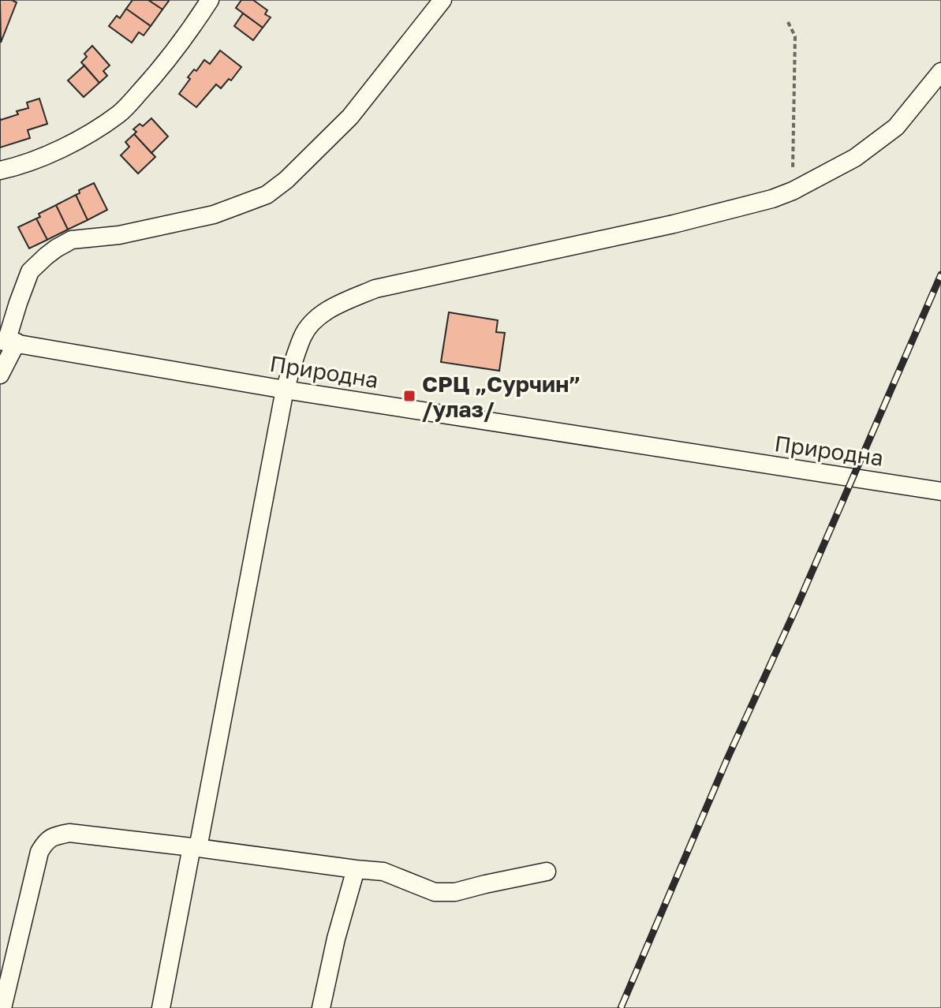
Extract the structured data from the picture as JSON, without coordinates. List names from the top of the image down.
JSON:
{
  "streets": {
    "street": ["Природна"]
  },
  "places": {
    "transit": ["СРЦ „Сурчин” /улаз/"]
  }
}
